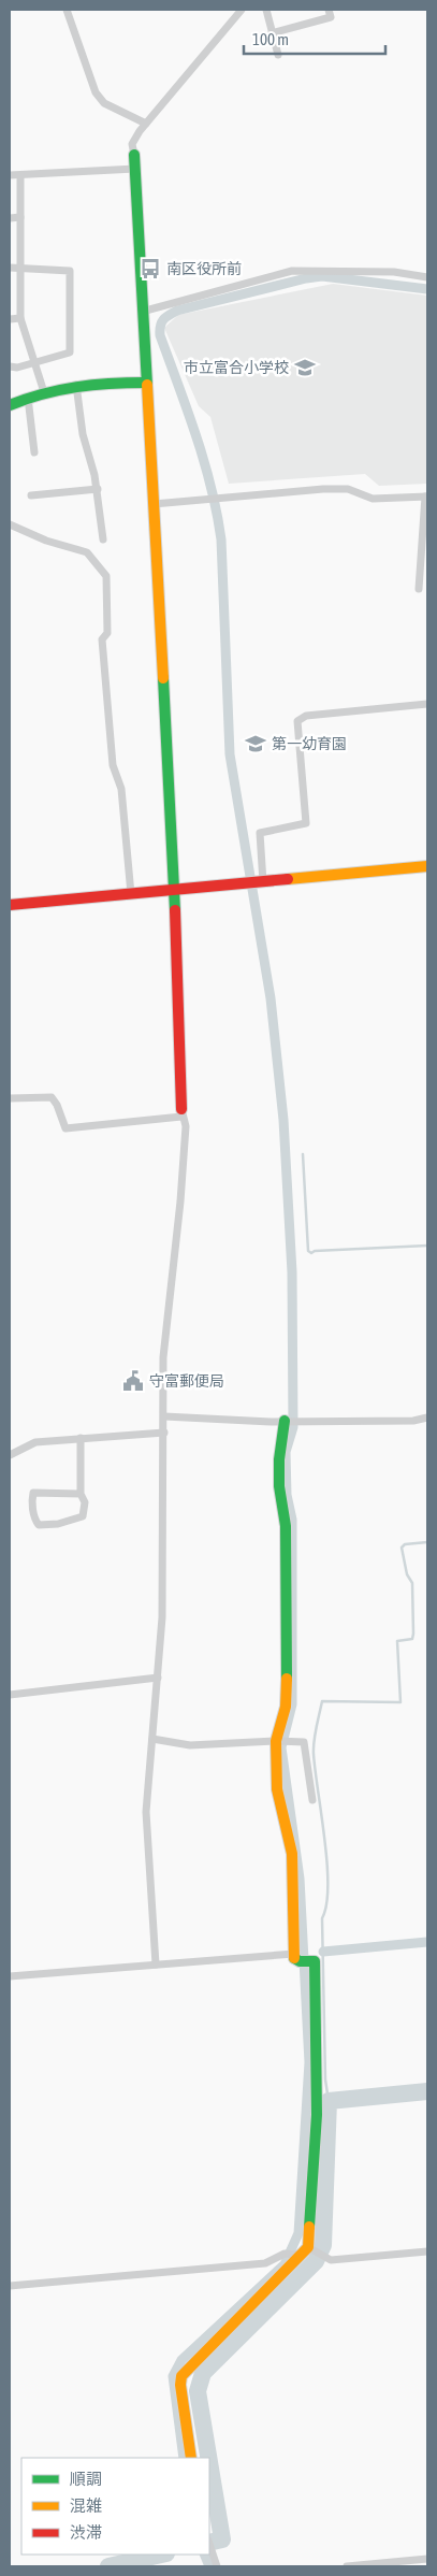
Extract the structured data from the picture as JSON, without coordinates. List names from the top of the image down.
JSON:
{
  "places": {
    "bus stop": ["南区役所前"],
    "school or university": ["市立富合小学校", "第一幼育園"],
    "public building": ["守富郵便局"]
  },
  "legend": ["順調", "混雑", "渋滞"],
  "scale_bar": "100 m"
}
